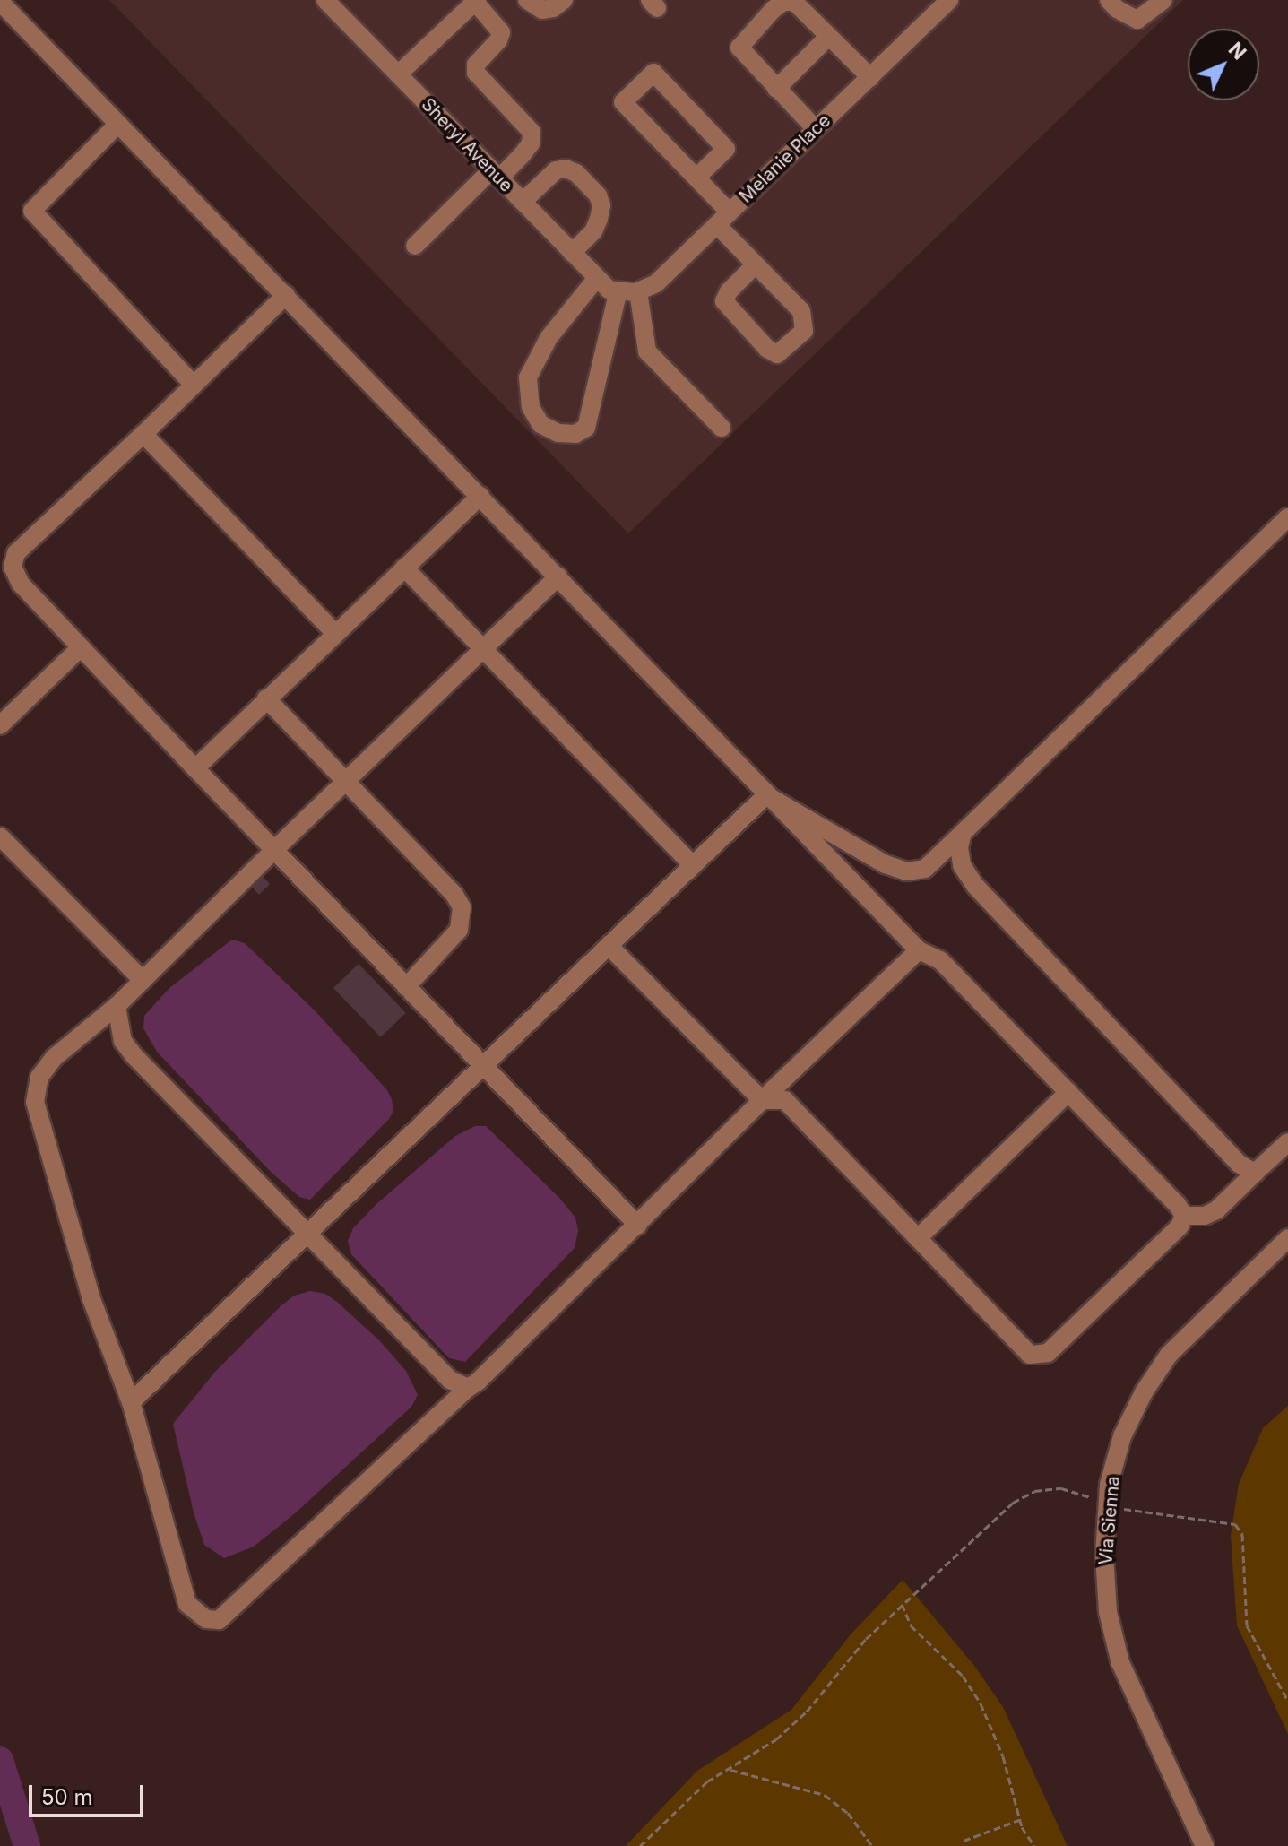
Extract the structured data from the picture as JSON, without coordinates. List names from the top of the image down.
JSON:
{
  "streets": {
    "street": ["Sheryl Avenue", "Melanie Place", "Via Sienna"]
  },
  "scale_bar": "50 m",
  "north": "top right"
}
